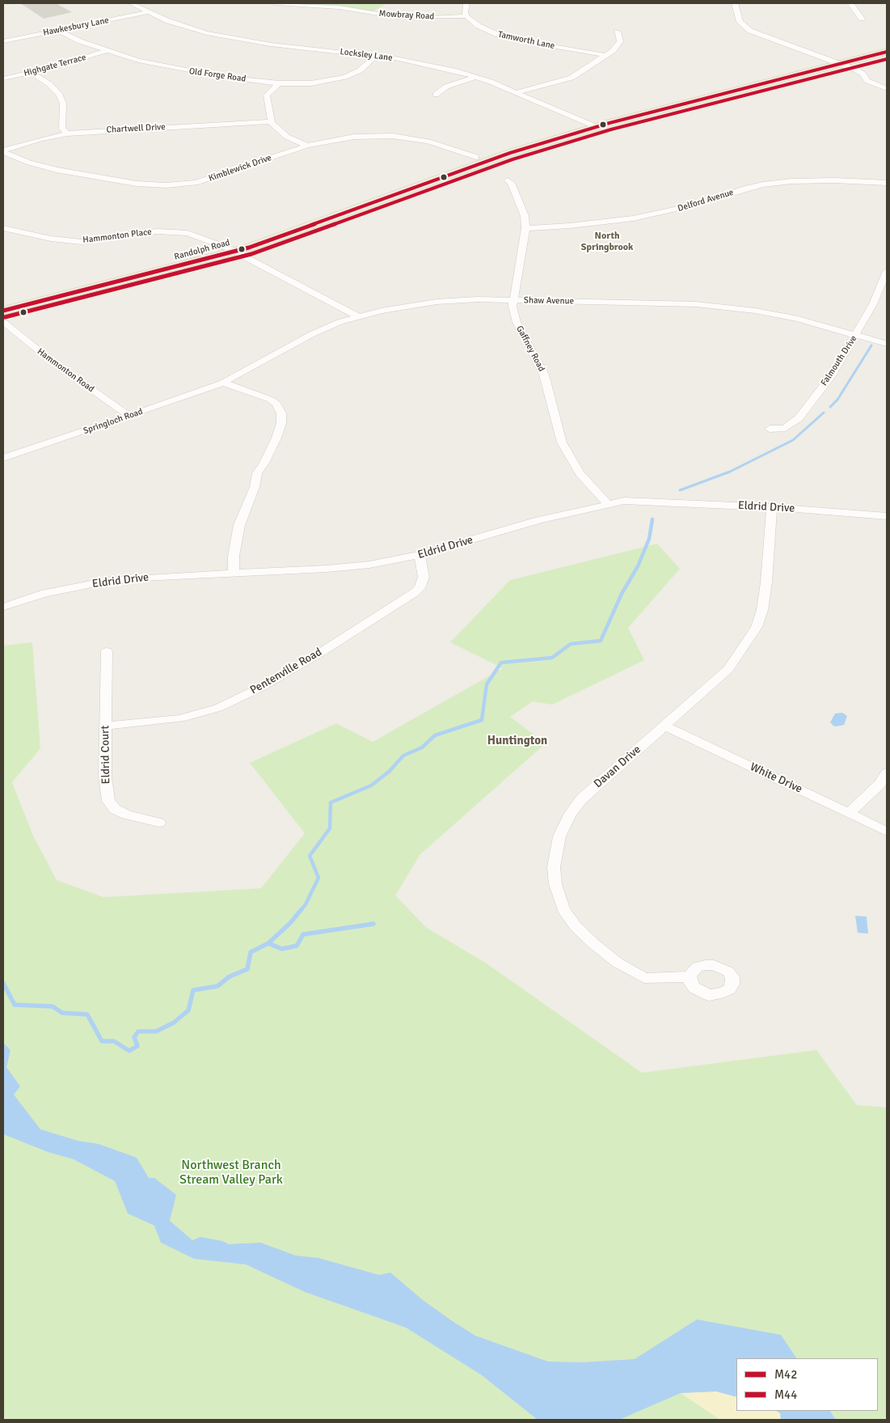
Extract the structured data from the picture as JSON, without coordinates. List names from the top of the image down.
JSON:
{
  "streets": {
    "main road": ["Randolph Road"],
    "street": [
      "Mowbray Road",
      "Hawkesbury Lane",
      "Tamworth Lane",
      "Locksley Lane",
      "Highgate Terrace",
      "Old Forge Road",
      "Chartwell Drive",
      "Kimblewick Drive",
      "Delford Avenue",
      "Hammonton Place",
      "Shaw Avenue",
      "Gaffney Road",
      "Falmouth Drive",
      "Hammonton Road",
      "Springloch Road",
      "Eldrid Drive",
      "Pentenville Road",
      "Eldrid Court",
      "Davan Drive",
      "White Drive"
    ]
  },
  "crossings": [
    ["Mowbray Road", "Tamworth Lane"],
    ["Hawkesbury Lane", "Locksley Lane"],
    ["Hawkesbury Lane", "Old Forge Road"],
    ["Locksley Lane", "Old Forge Road"],
    ["Locksley Lane", "Randolph Road"],
    ["Highgate Terrace", "Old Forge Road"],
    ["Chartwell Drive", "Kimblewick Drive"],
    ["Kimblewick Drive", "Randolph Road"],
    ["Delford Avenue", "Gaffney Road"],
    ["Hammonton Place", "Randolph Road"],
    ["Hammonton Place", "Shaw Avenue"],
    ["Shaw Avenue", "Gaffney Road"],
    ["Shaw Avenue", "Falmouth Drive"],
    ["Shaw Avenue", "Springloch Road"],
    ["Gaffney Road", "Eldrid Drive"],
    ["Hammonton Road", "Springloch Road"],
    ["Eldrid Drive", "Pentenville Road"],
    ["Eldrid Drive", "Davan Drive"],
    ["Pentenville Road", "Eldrid Court"],
    ["Davan Drive", "White Drive"]
  ],
  "districts": ["North Springbrook", "Huntington"],
  "parks": ["Northwest Branch Stream Valley Park"],
  "lines": ["transit line M42", "transit line M44"],
  "legend": ["M42", "M44"]
}
